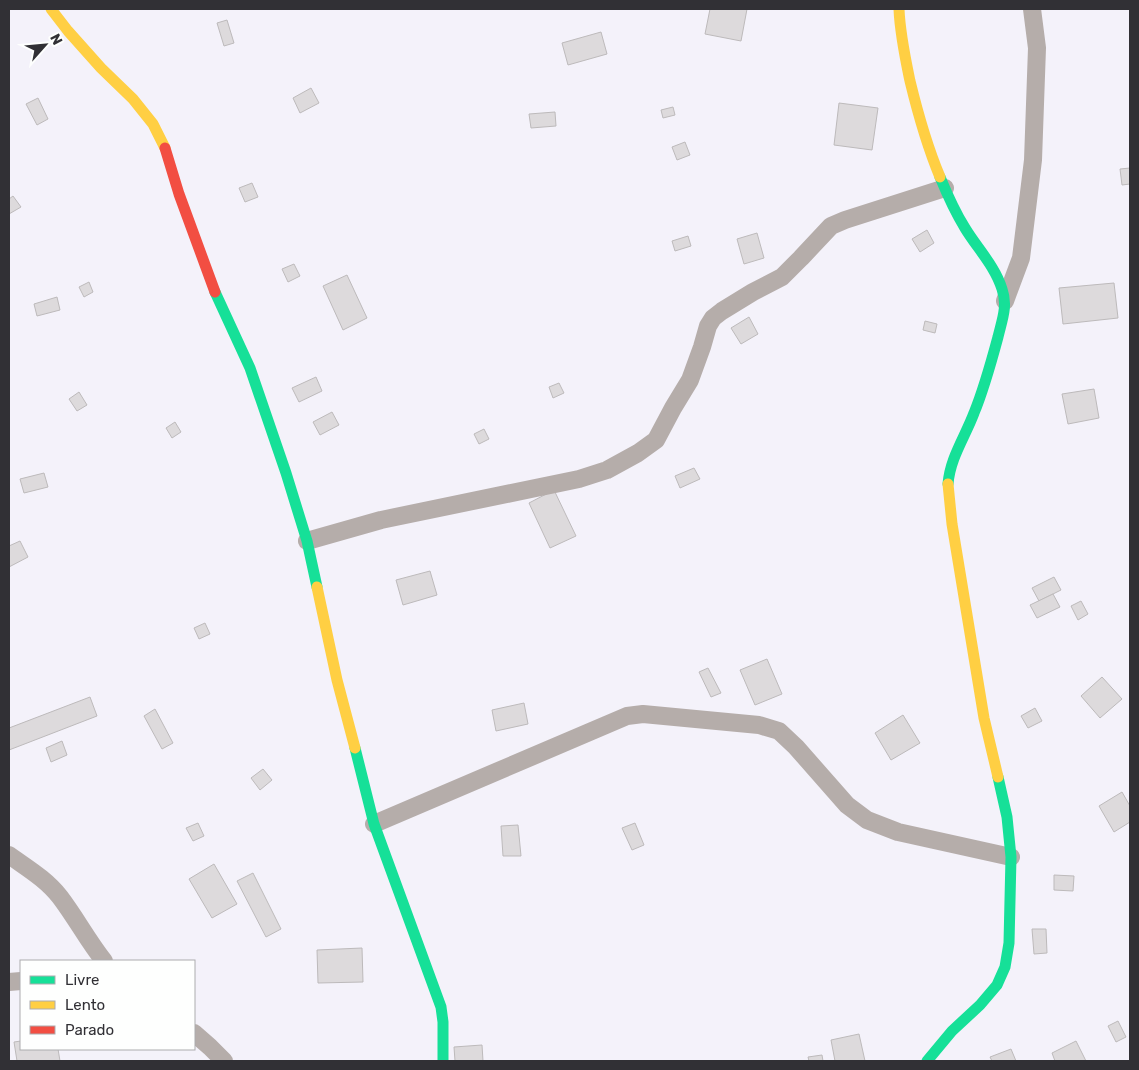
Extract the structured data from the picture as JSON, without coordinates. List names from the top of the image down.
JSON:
{
  "legend": ["Livre", "Lento", "Parado"],
  "north": "top right"
}
